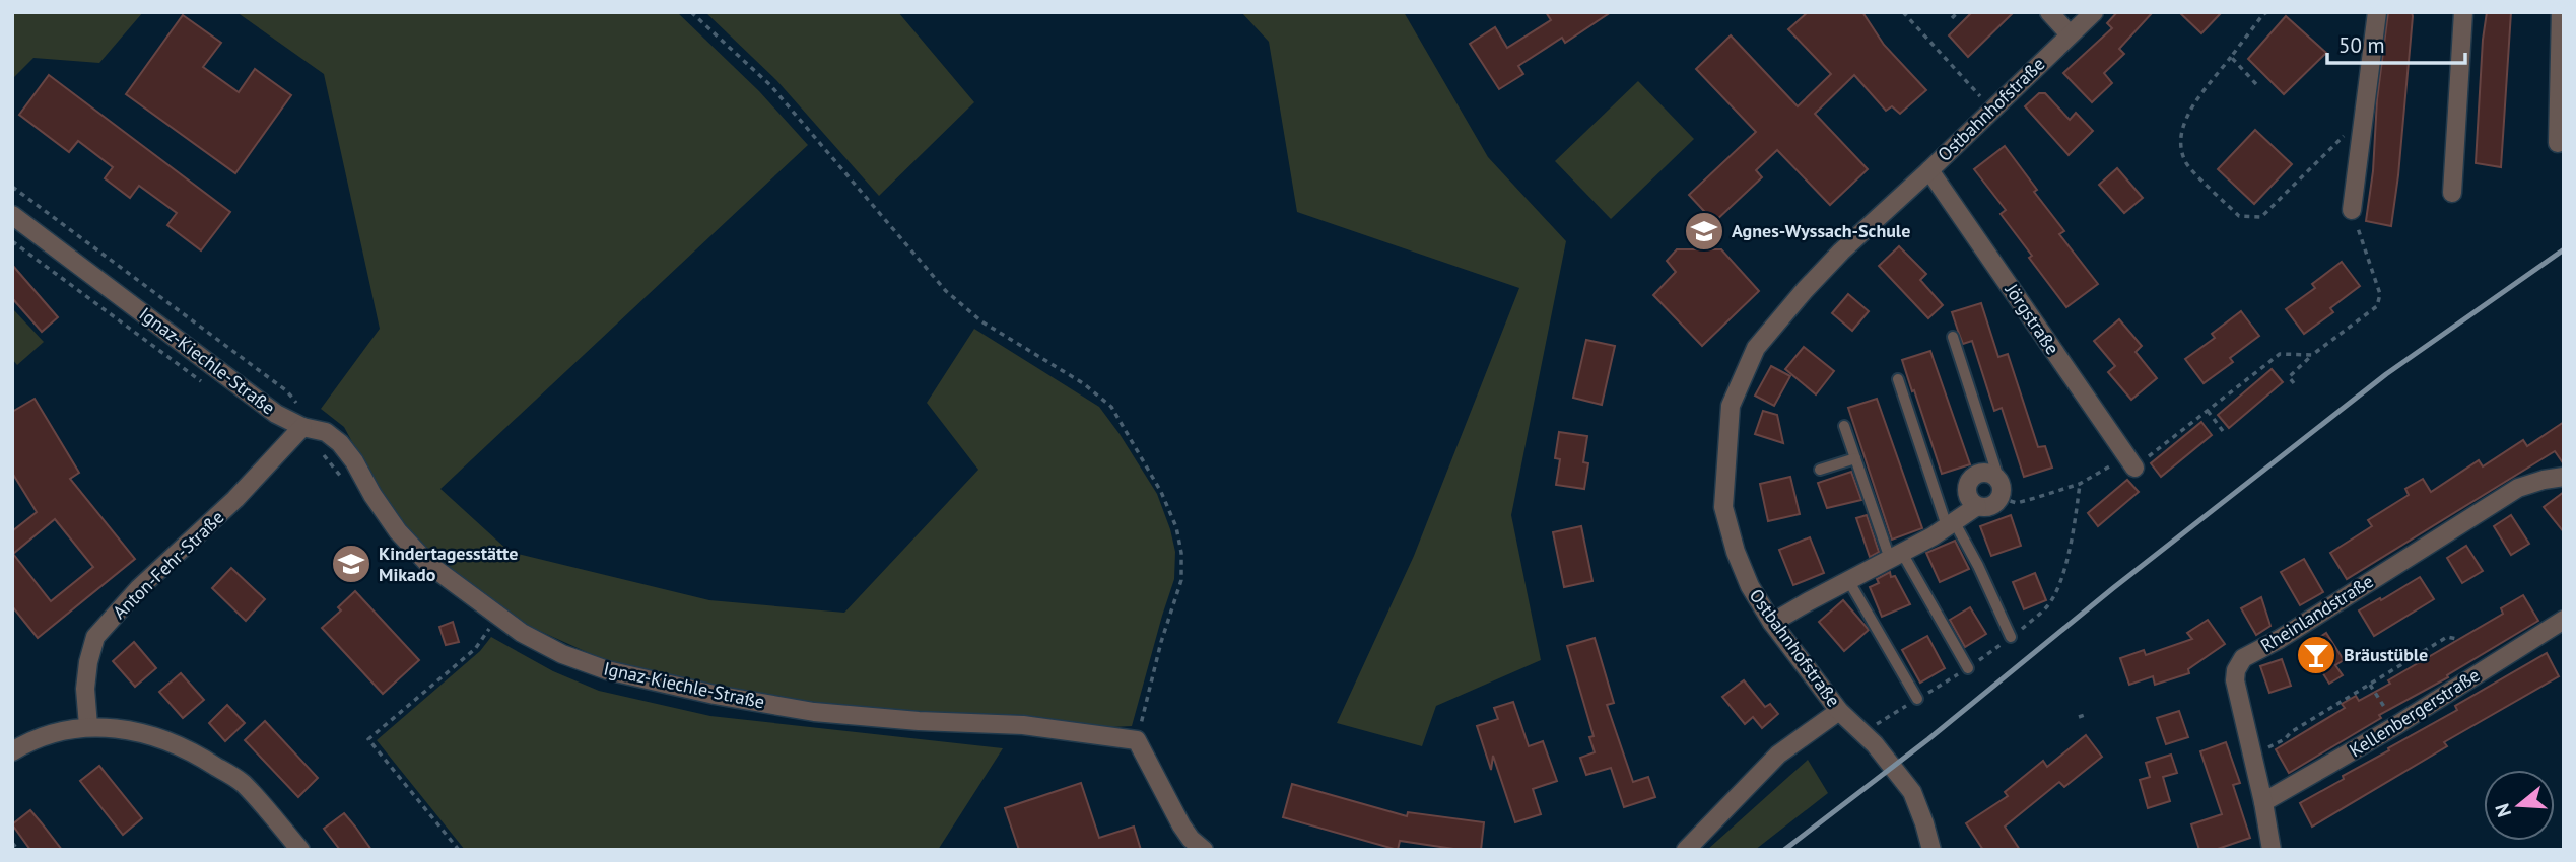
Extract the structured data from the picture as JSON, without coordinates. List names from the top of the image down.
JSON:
{
  "streets": {
    "street": [
      "Ostbahnhofstraße",
      "Jörgstraße",
      "Ignaz-Kiechle-Straße",
      "Anton-Fehr-Straße",
      "Rheinlandstraße",
      "Kellenbergerstraße"
    ]
  },
  "crossings": [
    ["Ostbahnhofstraße", "Jörgstraße"],
    ["Ignaz-Kiechle-Straße", "Anton-Fehr-Straße"],
    ["Rheinlandstraße", "Kellenbergerstraße"]
  ],
  "places": {
    "school or university": ["Agnes-Wyssach-Schule", "Kindertagesstätte Mikado"],
    "bar": ["Bräustüble"]
  },
  "scale_bar": "50 m",
  "north": "left"
}
